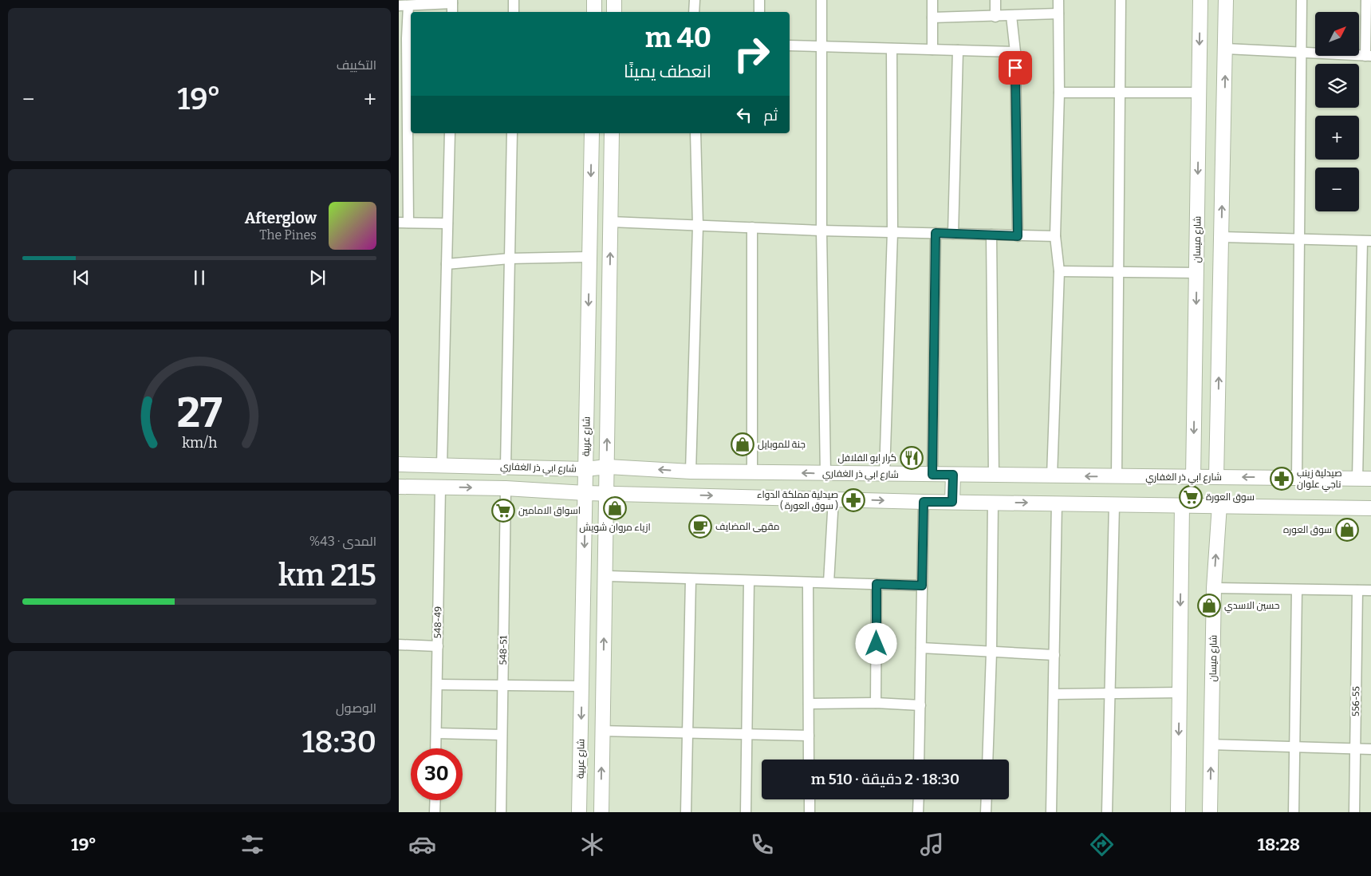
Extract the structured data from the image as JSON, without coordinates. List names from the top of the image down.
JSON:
{
  "streets": {
    "main road": ["شارع ميسان", "شارع عربية", "شارع ابي ذر الغفاري"],
    "street": ["548-49", "548-51", "556-55"]
  },
  "crossings": [
    ["شارع ميسان", "شارع ابي ذر الغفاري"],
    ["شارع عربية", "شارع ابي ذر الغفاري"]
  ],
  "places": {
    "shop": [
      "جنة للموبايل",
      "ازياء مروان شويش",
      "سوق العوره",
      "حسين الاسدي"
    ],
    "restaurant": ["كرار ابو الفلافل"],
    "pharmacy": ["صيدلية زينب ناجي علوان", "صيدلية مملكة الدواء ( سوق العورة )"],
    "supermarket": ["سوق العورة", "اسواق الامامين"],
    "cafe": ["مقهى المضايف"]
  },
  "north": "top right",
  "page": {
    "tile": [
      "التكييف",
      ["المدى · 43%", "215 km"],
      ["الوصول", "18:30"]
    ],
    "map_buttons": ["+", "−"],
    "turn": ["40 m", "انعطف يمينًا"],
    "heat": ["−", "19°", "+"],
    "then": "ثم",
    "song": ["Afterglow", "The Pines"],
    "limit": "30",
    "trip": "18:30 · 2 دقيقة · 510 m",
    "tabs": ["18:28", "19°"],
    "gauge": ["27", "km/h"]
  }
}
